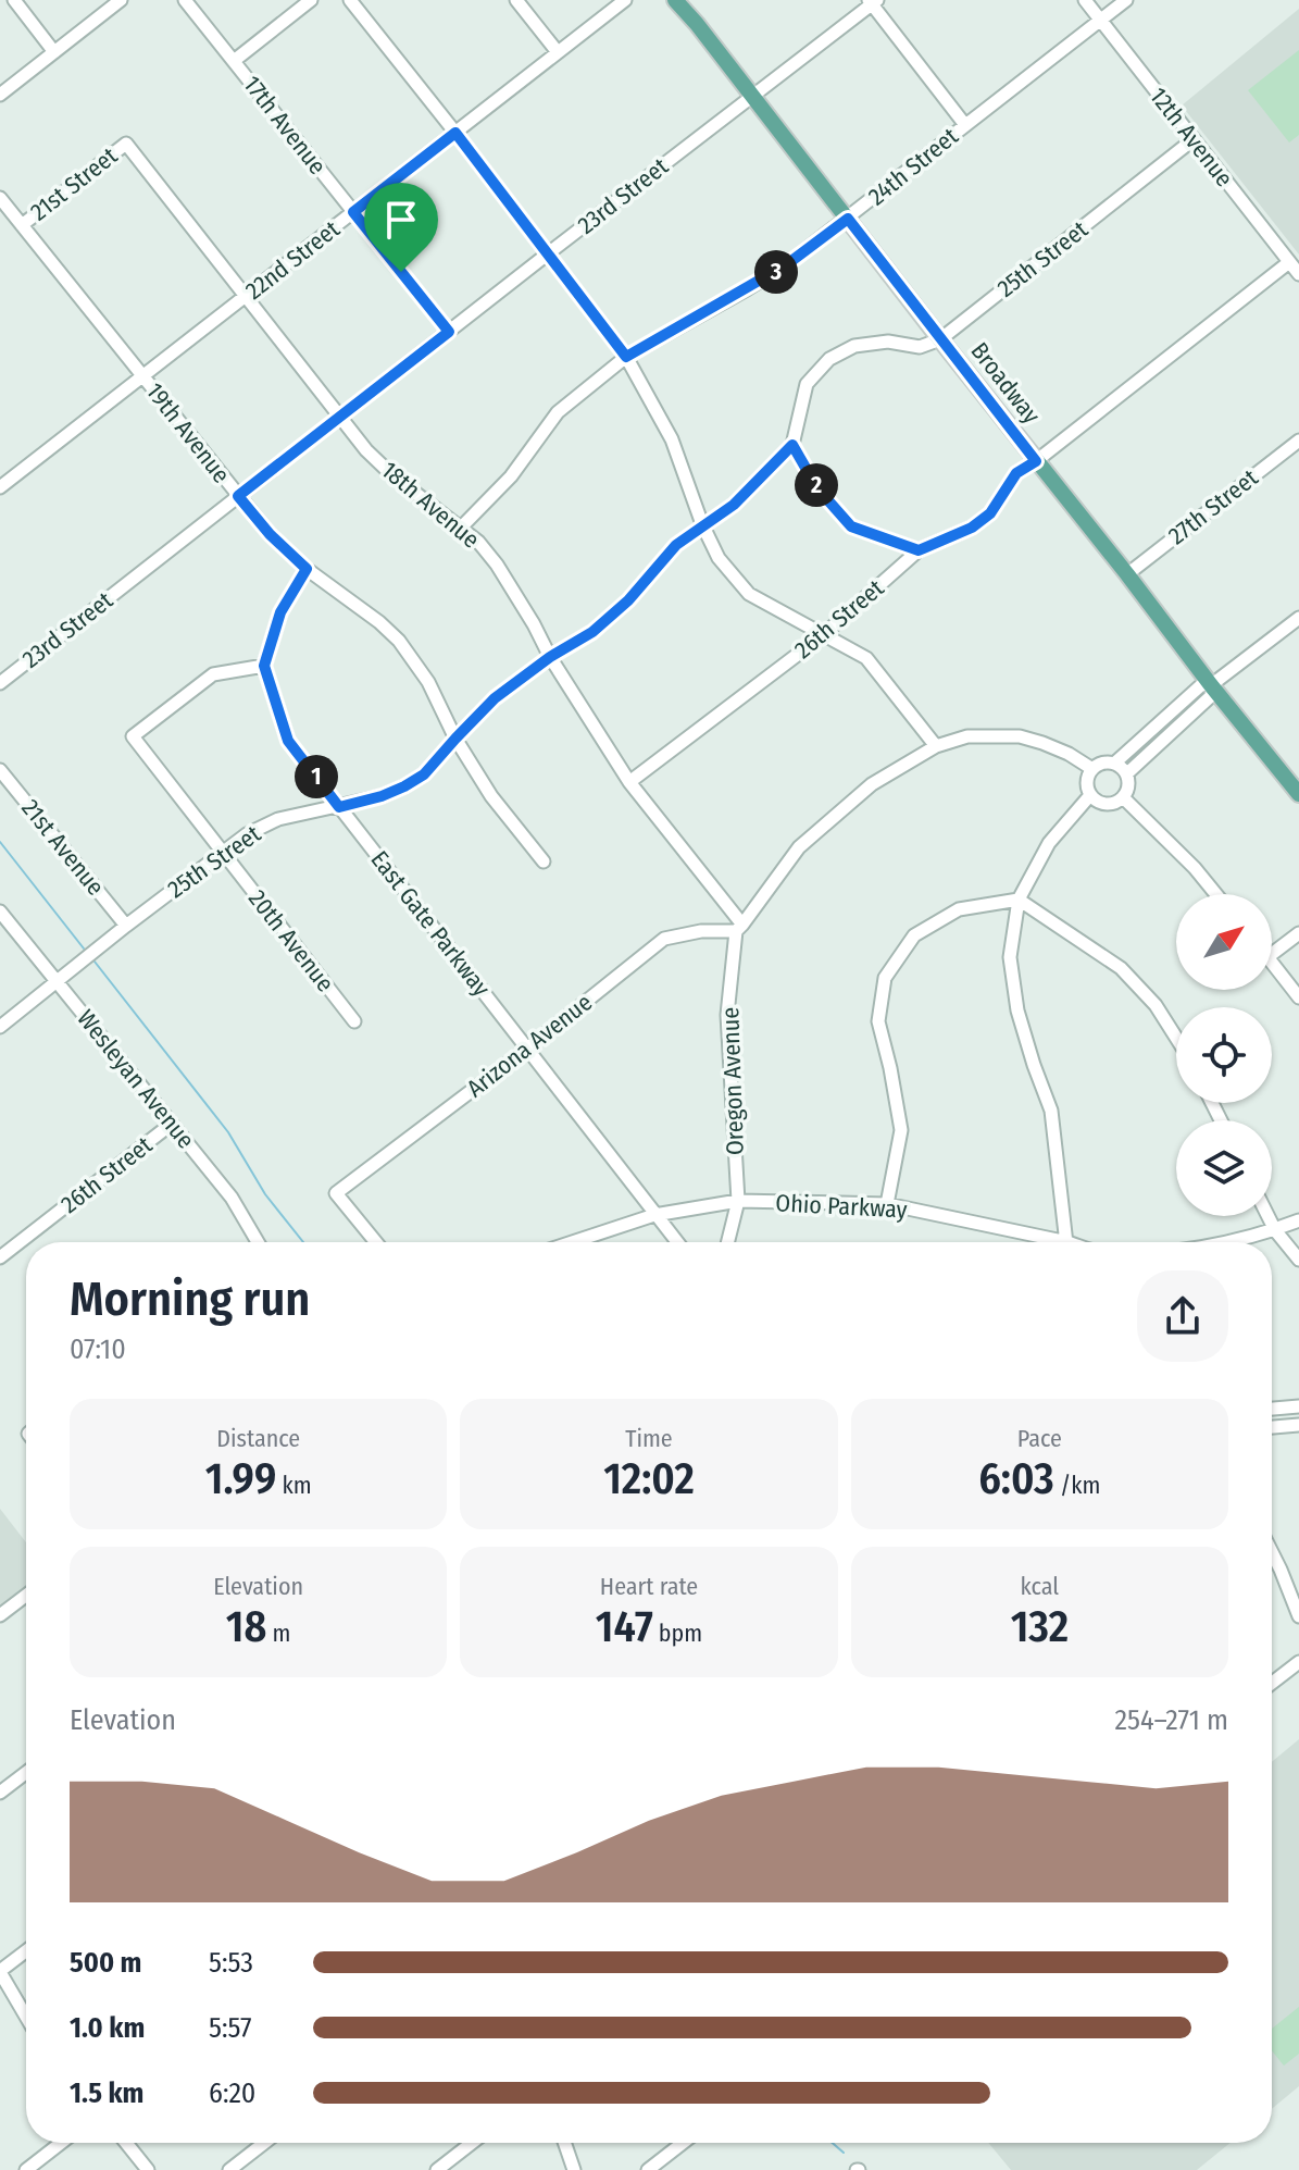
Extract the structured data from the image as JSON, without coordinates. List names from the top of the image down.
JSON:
{
  "streets": {
    "main road": ["Broadway"],
    "street": [
      "17th Avenue",
      "12th Avenue",
      "24th Street",
      "21st Street",
      "23rd Street",
      "25th Street",
      "22nd Street",
      "19th Avenue",
      "18th Avenue",
      "27th Street",
      "26th Street",
      "21st Avenue",
      "East Gate Parkway",
      "20th Avenue",
      "Arizona Avenue",
      "Wesleyan Avenue",
      "Oregon Avenue",
      "Ohio Parkway"
    ]
  },
  "crossings": [
    ["17th Avenue", "23rd Street"],
    ["17th Avenue", "22nd Street"],
    ["12th Avenue", "24th Street"],
    ["12th Avenue", "25th Street"],
    ["12th Avenue", "26th Street"],
    ["24th Street", "Broadway"],
    ["24th Street", "18th Avenue"],
    ["21st Street", "19th Avenue"],
    ["21st Street", "18th Avenue"],
    ["23rd Street", "Broadway"],
    ["23rd Street", "19th Avenue"],
    ["23rd Street", "18th Avenue"],
    ["25th Street", "Broadway"],
    ["25th Street", "19th Avenue"],
    ["25th Street", "18th Avenue"],
    ["25th Street", "26th Street"],
    ["25th Street", "21st Avenue"],
    ["25th Street", "East Gate Parkway"],
    ["25th Street", "20th Avenue"],
    ["25th Street", "Wesleyan Avenue"],
    ["22nd Street", "19th Avenue"],
    ["22nd Street", "18th Avenue"],
    ["Broadway", "27th Street"],
    ["Broadway", "26th Street"],
    ["18th Avenue", "26th Street"],
    ["18th Avenue", "Arizona Avenue"],
    ["18th Avenue", "Oregon Avenue"],
    ["26th Street", "Wesleyan Avenue"],
    ["East Gate Parkway", "20th Avenue"],
    ["East Gate Parkway", "Arizona Avenue"],
    ["East Gate Parkway", "Ohio Parkway"],
    ["Arizona Avenue", "Oregon Avenue"],
    ["Oregon Avenue", "Ohio Parkway"]
  ],
  "north": "top right",
  "page": {
    "pins": ["3", "2", "1"],
    "heading": ["Morning run", "07:10"],
    "stats": [
      ["Distance", "1.99 km"],
      ["Time", "12:02"],
      ["Pace", "6:03 /km"],
      ["Elevation", "18 m"],
      ["Heart rate", "147 bpm"],
      ["kcal", "132"]
    ],
    "chart": ["Elevation", "254–271 m"],
    "list": [
      {
        "name": "500 m",
        "note": "5:53"
      },
      {
        "name": "1.0 km",
        "note": "5:57"
      },
      {
        "name": "1.5 km",
        "note": "6:20"
      }
    ]
  }
}
